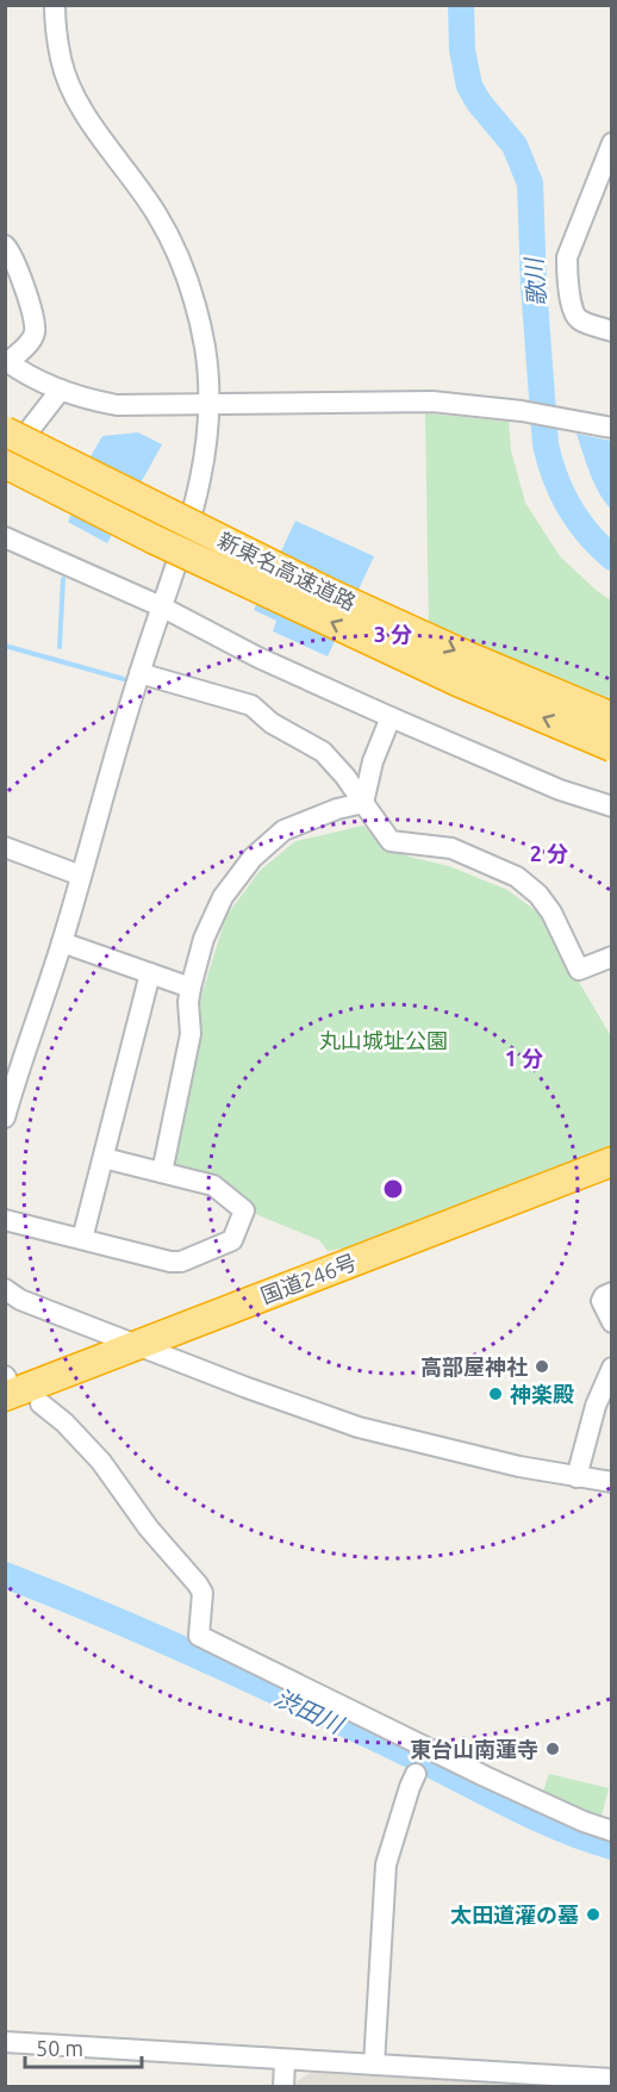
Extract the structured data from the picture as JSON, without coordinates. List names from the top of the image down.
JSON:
{
  "streets": {
    "highway": ["新東名高速道路", "国道246号"]
  },
  "water": ["歌川", "渋田川"],
  "parks": ["丸山城址公園"],
  "places": [
    "高部屋神社",
    "神楽殿",
    "東台山南蓮寺",
    "太田道灌の墓"
  ],
  "scale_bar": "50 m",
  "rings": ["3 分", "2 分", "1 分"]
}
